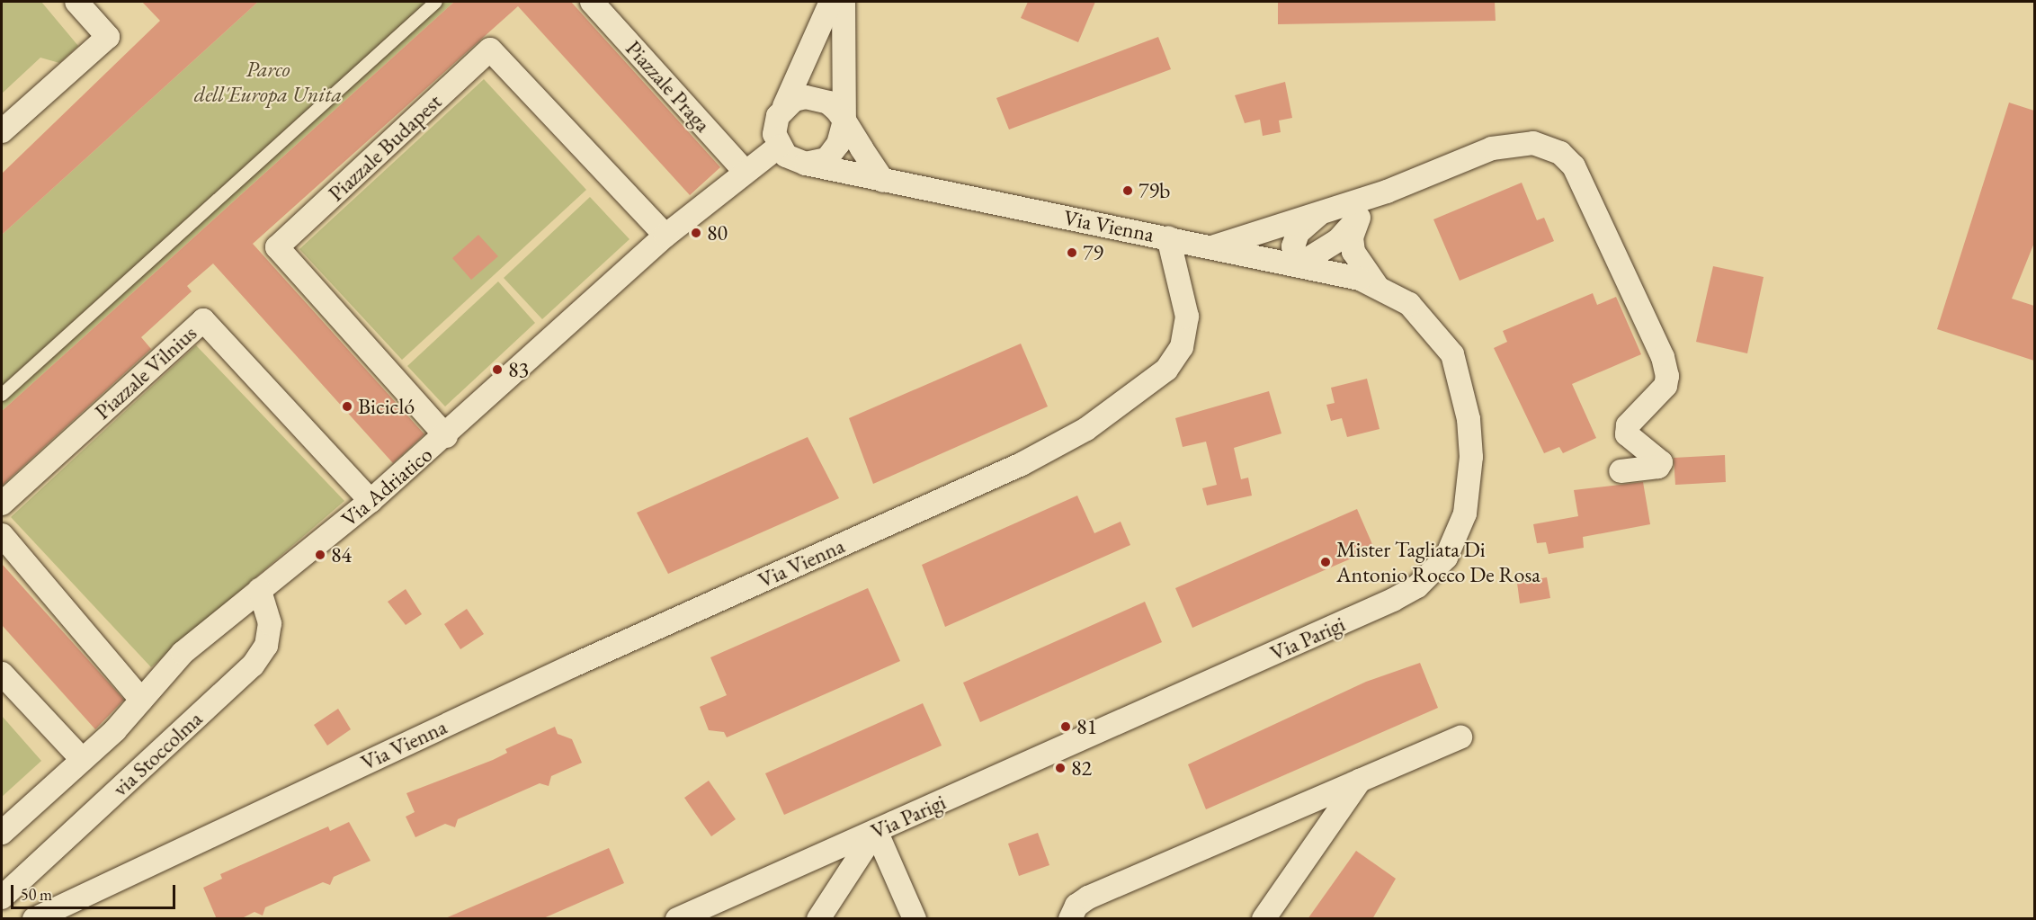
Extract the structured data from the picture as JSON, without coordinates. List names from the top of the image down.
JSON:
{
  "streets": {
    "street": [
      "Piazzale Praga",
      "Piazzale Budapest",
      "Via Vienna",
      "Piazzale Vilnius",
      "Via Adriatico",
      "Via Parigi",
      "via Stoccolma"
    ]
  },
  "crossings": [
    ["Piazzale Praga", "Via Adriatico"],
    ["Piazzale Budapest", "Via Adriatico"],
    ["Via Vienna", "Via Adriatico"],
    ["Via Vienna", "Via Parigi"],
    ["Piazzale Vilnius", "Via Adriatico"],
    ["Via Adriatico", "via Stoccolma"]
  ],
  "parks": ["Parco dell'Europa Unita"],
  "places": [
    "79b",
    "80",
    "79",
    "83",
    "Bicicló",
    "84",
    "Mister Tagliata Di Antonio Rocco De Rosa",
    "81",
    "82"
  ],
  "scale_bar": "50 m"
}
